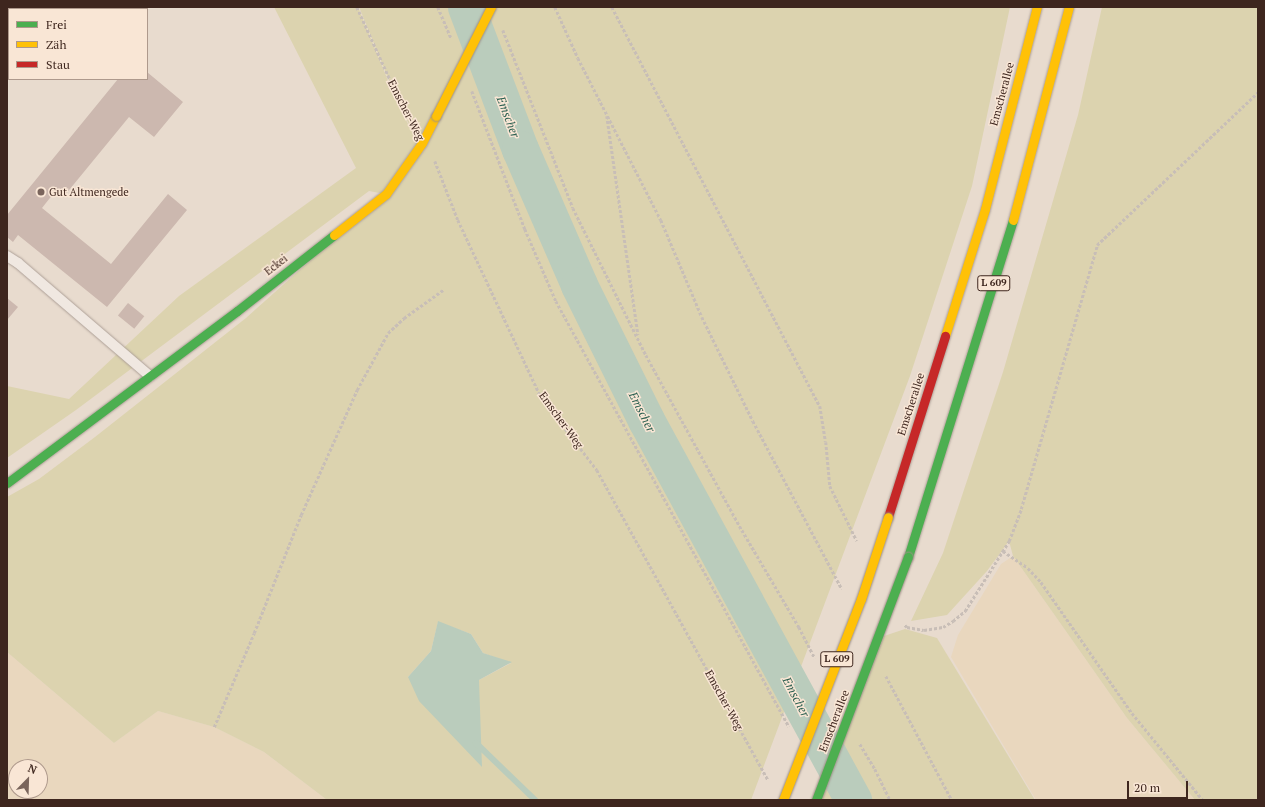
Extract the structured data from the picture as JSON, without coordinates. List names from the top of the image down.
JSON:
{
  "streets": {
    "main road": ["Emscherallee", "Eckei", "L 609"],
    "path": ["Emscher-Weg"]
  },
  "crossings": [
    ["Emscher-Weg", "Eckei"]
  ],
  "water": ["Emscher"],
  "places": ["Gut Altmengede"],
  "legend": ["Frei", "Zäh", "Stau"],
  "scale_bar": "20 m",
  "north": "top right"
}
